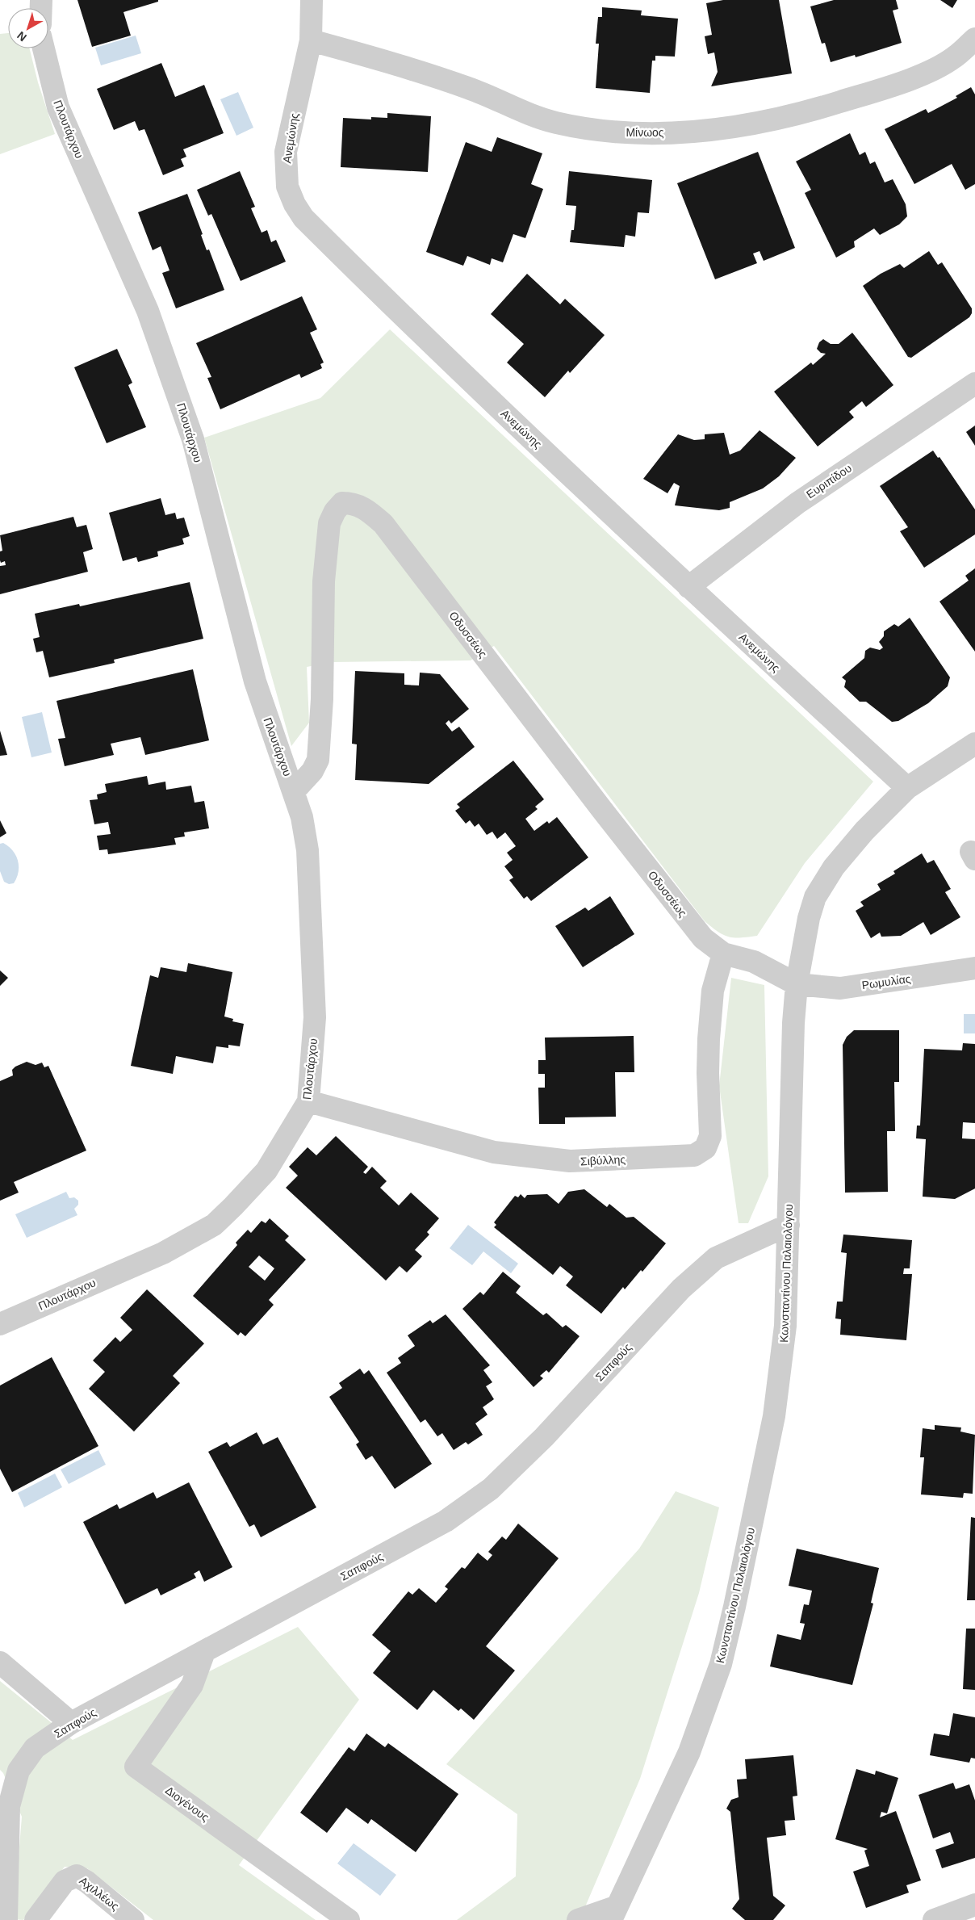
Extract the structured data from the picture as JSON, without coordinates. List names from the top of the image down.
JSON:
{
  "streets": {
    "street": [
      "Πλουτάρχου",
      "Μίνωος",
      "Ανεμώνης",
      "Ευριπίδου",
      "Οδυσσέως",
      "Ρωμυλίας",
      "Σιβύλλης",
      "Κωνσταντίνου Παλαιολόγου",
      "Σαπφούς",
      "Διογένους",
      "Αχιλλέως"
    ]
  },
  "crossings": [
    ["Πλουτάρχου", "Οδυσσέως"],
    ["Πλουτάρχου", "Σιβύλλης"],
    ["Μίνωος", "Ανεμώνης"],
    ["Ανεμώνης", "Ευριπίδου"],
    ["Ανεμώνης", "Κωνσταντίνου Παλαιολόγου"],
    ["Οδυσσέως", "Ρωμυλίας"],
    ["Οδυσσέως", "Σιβύλλης"],
    ["Οδυσσέως", "Κωνσταντίνου Παλαιολόγου"],
    ["Ρωμυλίας", "Κωνσταντίνου Παλαιολόγου"],
    ["Κωνσταντίνου Παλαιολόγου", "Σαπφούς"],
    ["Σαπφούς", "Διογένους"]
  ],
  "north": "bottom left"
}
